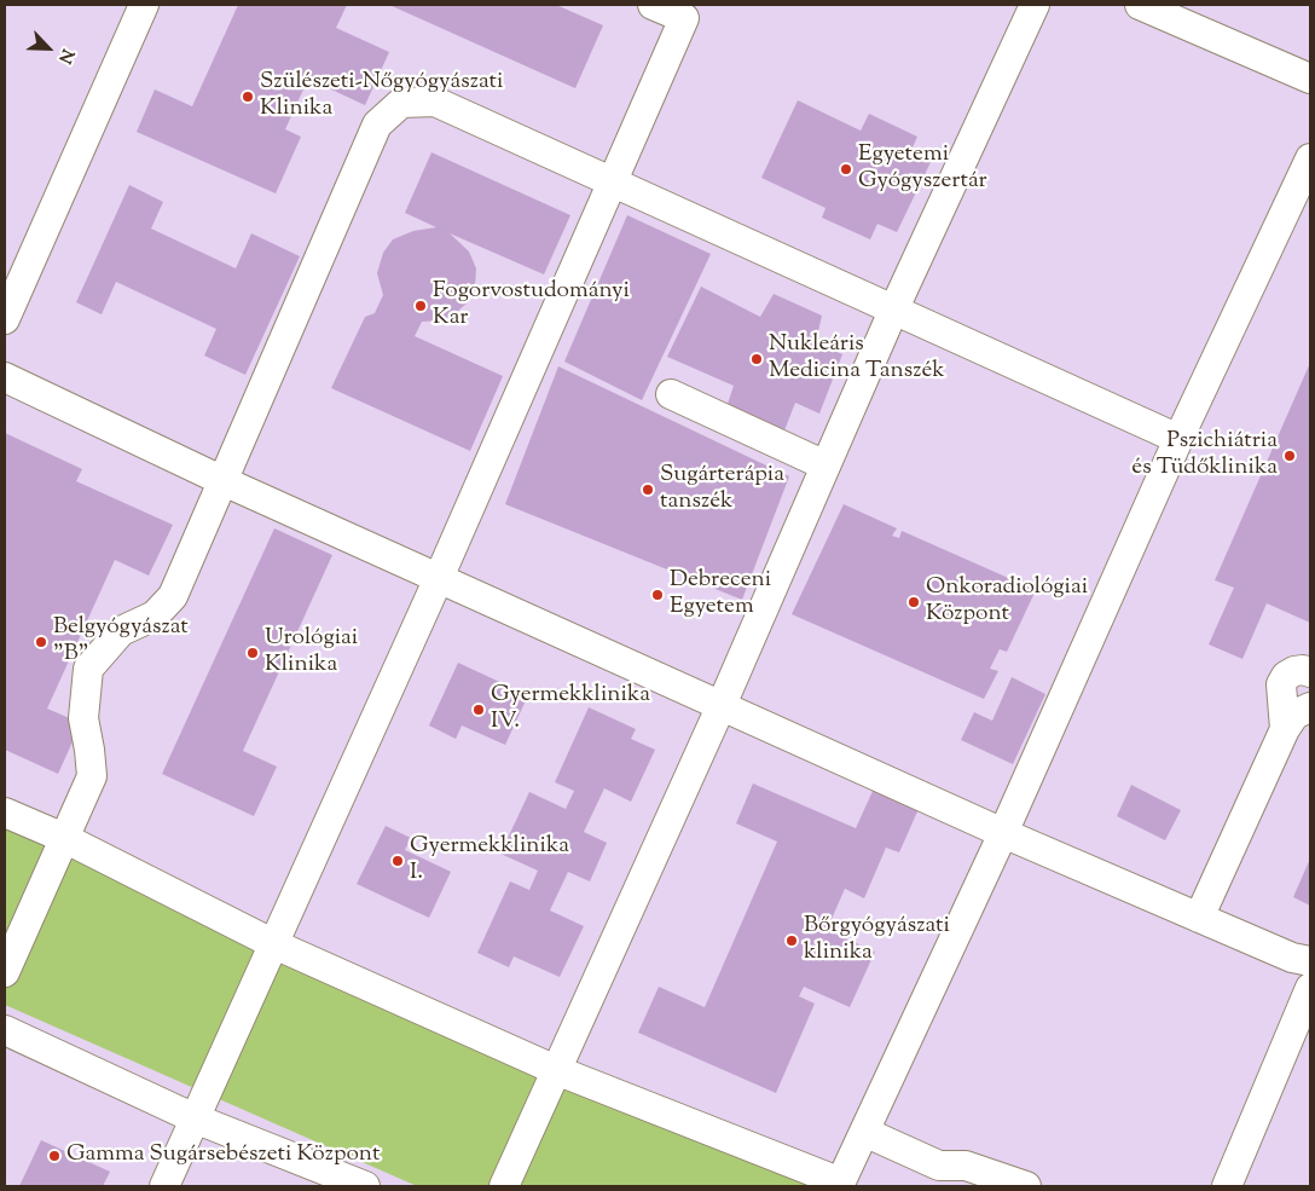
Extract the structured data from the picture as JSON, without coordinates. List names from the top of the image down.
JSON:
{
  "places": [
    "Szülészeti-Nőgyógyászati Klinika",
    "Egyetemi Gyógyszertár",
    "Fogorvostudományi Kar",
    "Nukleáris Medicina Tanszék",
    "Pszichiátria és Tüdőklinika",
    "Sugárterápia tanszék",
    "Debreceni Egyetem",
    "Onkoradiológiai Központ",
    "Belgyógyászat \"B\"",
    "Urológiai Klinika",
    "Gyermekklinika IV.",
    "Gyermekklinika I.",
    "Bőrgyógyászati klinika",
    "Gamma Sugársebészeti Központ"
  ],
  "north": "bottom right"
}
